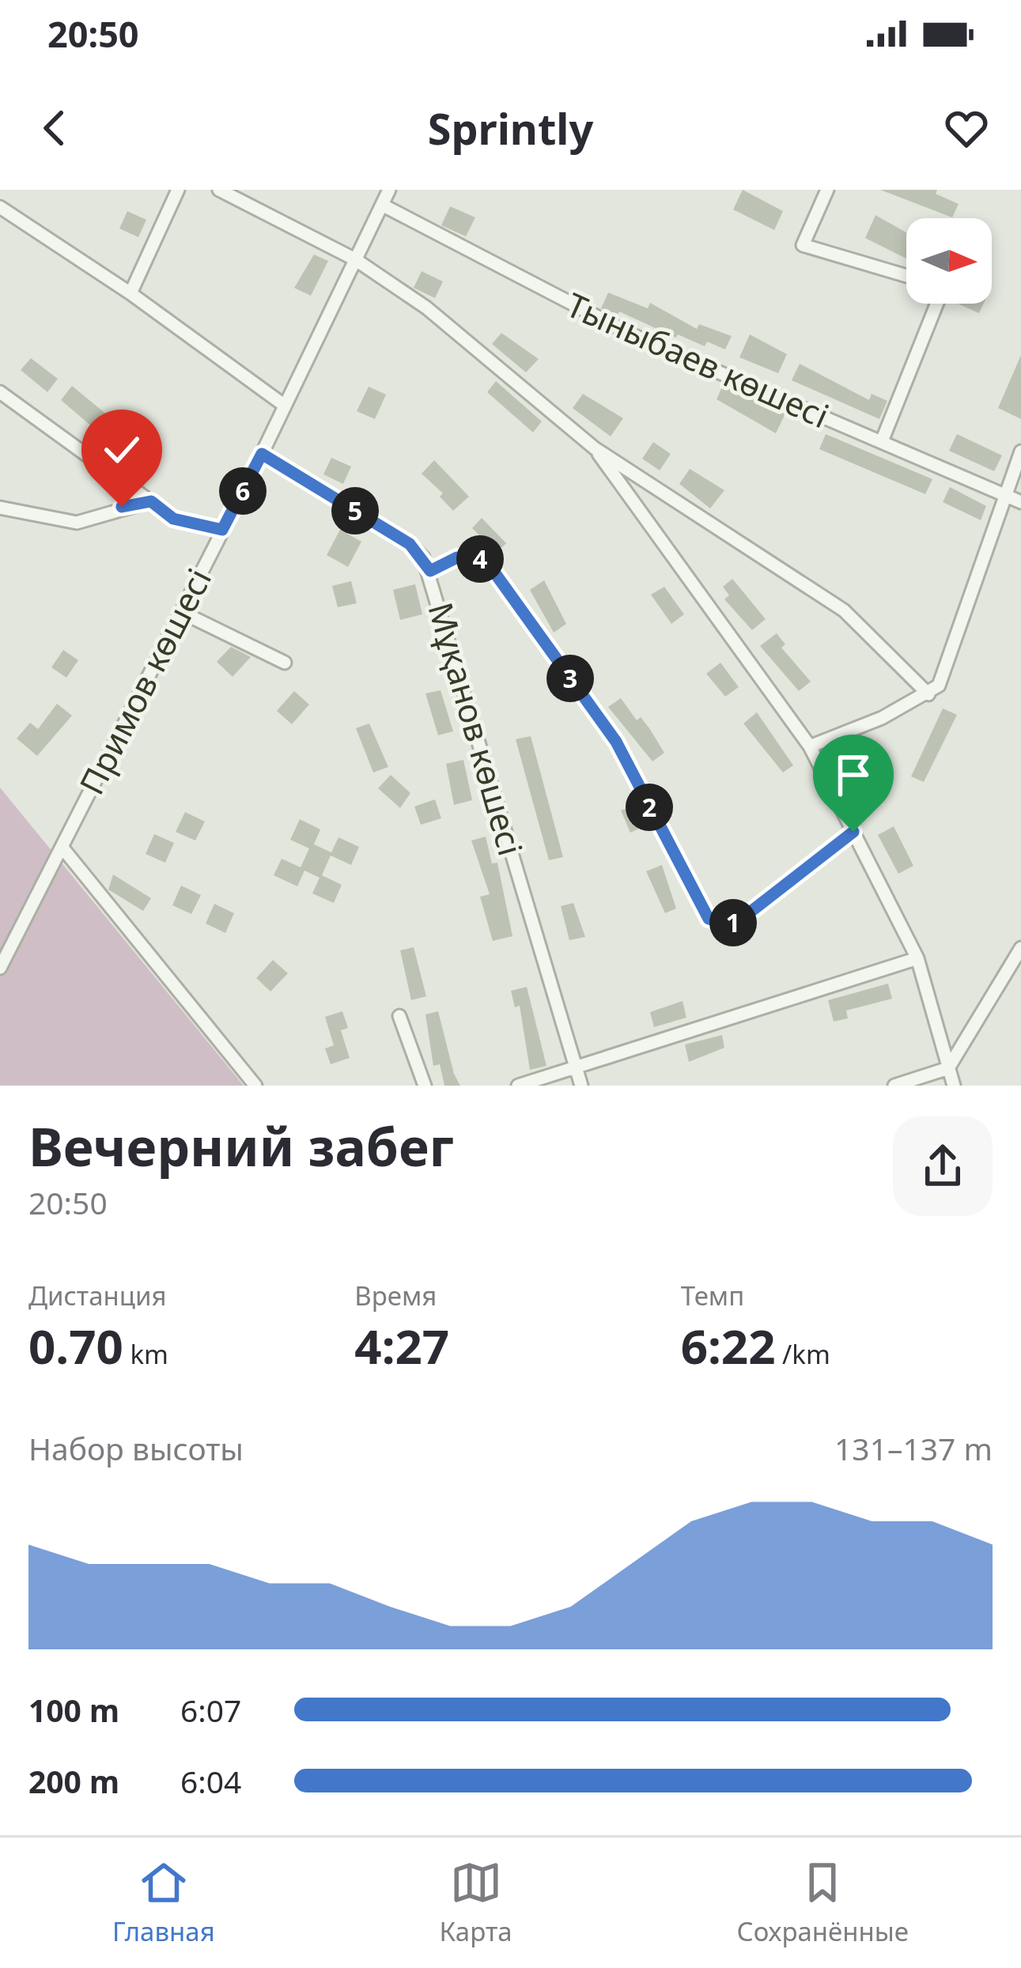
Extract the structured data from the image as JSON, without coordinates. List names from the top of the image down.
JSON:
{
  "streets": {
    "street": ["Тыныбаев көшесі", "Примов көшесі", "Мұқанов көшесі"]
  },
  "crossings": [
    ["Тыныбаев көшесі", "Примов көшесі"],
    ["Примов көшесі", "Мұқанов көшесі"]
  ],
  "north": "right",
  "page": {
    "status": "20:50",
    "header": "Sprintly",
    "pins": [
      "6",
      "5",
      "4",
      "3",
      "2",
      "1"
    ],
    "heading": ["Вечерний забег", "20:50"],
    "stats": [
      ["Дистанция", "0.70 km"],
      ["Время", "4:27"],
      ["Темп", "6:22 /km"]
    ],
    "chart": ["Набор высоты", "131–137 m"],
    "list": [
      {
        "name": "100 m",
        "note": "6:07"
      },
      {
        "name": "200 m",
        "note": "6:04"
      }
    ],
    "tabs": ["Главная", "Карта", "Сохранённые"]
  }
}
